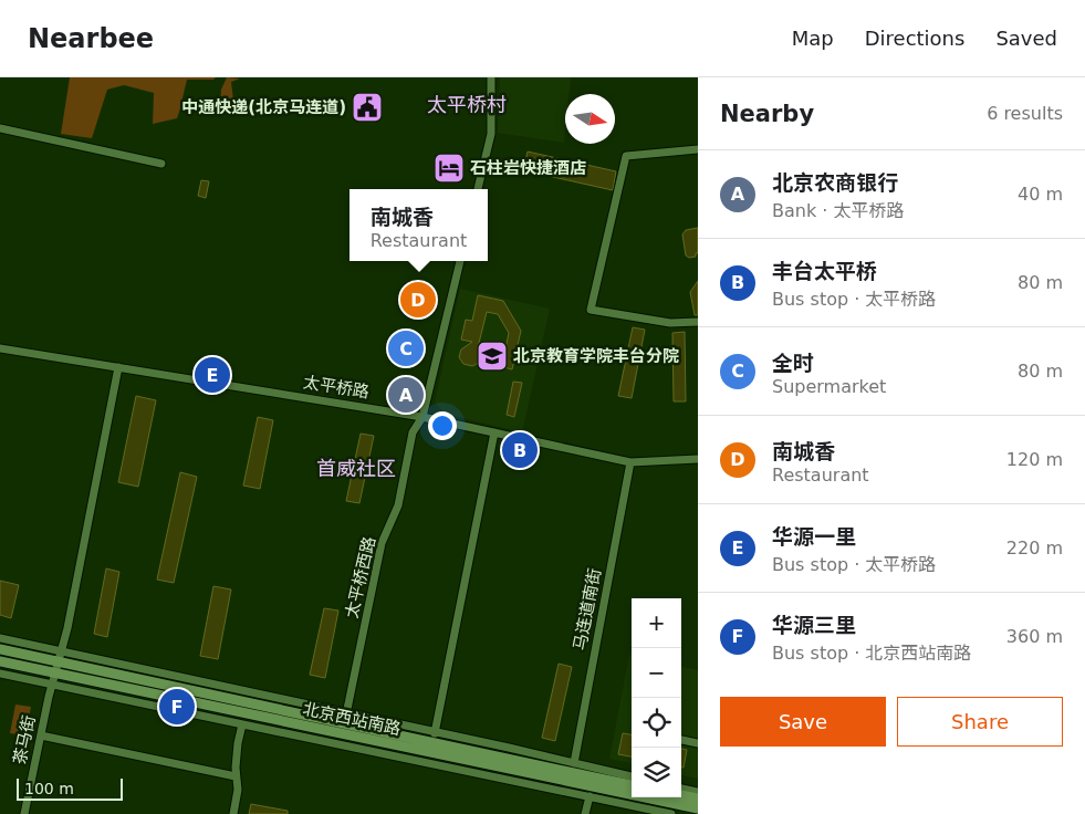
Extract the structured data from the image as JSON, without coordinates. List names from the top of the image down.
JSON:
{
  "streets": {
    "main road": ["北京西站南路"],
    "street": [
      "太平桥路",
      "太平桥西路",
      "马连道南街",
      "茶马街"
    ]
  },
  "crossings": [
    ["太平桥路", "太平桥西路"],
    ["太平桥路", "马连道南街"],
    ["太平桥路", "茶马街"],
    ["太平桥西路", "北京西站南路"],
    ["马连道南街", "北京西站南路"],
    ["北京西站南路", "茶马街"]
  ],
  "districts": ["太平桥村", "首威社区"],
  "places": {
    "public building": ["中通快递(北京马连道)"],
    "hotel": ["石柱岩快捷酒店"],
    "school or university": ["北京教育学院丰台分院"]
  },
  "scale_bar": "100 m",
  "north": "right",
  "page": {
    "header": "Nearbee",
    "nav": ["Map", "Directions", "Saved"],
    "heading": ["Nearby", "6 results"],
    "list": [
      {
        "mark": "A",
        "name": "北京农商银行",
        "note": "Bank · 太平桥路",
        "value": "40 m"
      },
      {
        "mark": "B",
        "name": "丰台太平桥",
        "note": "Bus stop · 太平桥路",
        "value": "80 m"
      },
      {
        "mark": "C",
        "name": "全时",
        "note": "Supermarket",
        "value": "80 m"
      },
      {
        "mark": "D",
        "name": "南城香",
        "note": "Restaurant",
        "value": "120 m"
      },
      {
        "mark": "E",
        "name": "华源一里",
        "note": "Bus stop · 太平桥路",
        "value": "220 m"
      },
      {
        "mark": "F",
        "name": "华源三里",
        "note": "Bus stop · 北京西站南路",
        "value": "360 m"
      }
    ],
    "popup": ["南城香", "Restaurant"],
    "pins": [
      "D",
      "C",
      "E",
      "A",
      "B",
      "F"
    ],
    "map_buttons": ["+", "−"],
    "buttons": ["Save", "Share"],
    "scale": "100 m"
  }
}
